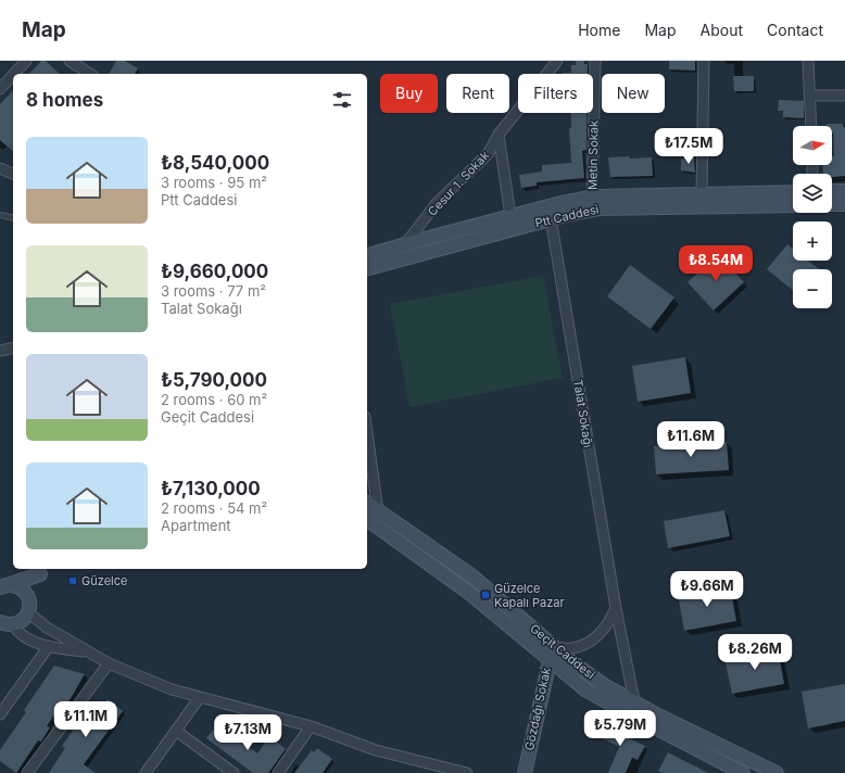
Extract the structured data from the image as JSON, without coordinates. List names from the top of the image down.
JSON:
{
  "streets": {
    "main road": ["Ptt Caddesi", "Geçit Caddesi", "Gözdağı Sokak"],
    "street": ["Metin Sokak", "Cesur 1. Sokak", "Talat Sokağı"]
  },
  "crossings": [
    ["Metin Sokak", "Ptt Caddesi"],
    ["Cesur 1. Sokak", "Ptt Caddesi"],
    ["Ptt Caddesi", "Talat Sokağı"],
    ["Talat Sokağı", "Geçit Caddesi"],
    ["Geçit Caddesi", "Gözdağı Sokak"]
  ],
  "places": {
    "transit": ["Güzelce", "Güzelce Kapalı Pazar"]
  },
  "north": "right",
  "page": {
    "header": "Map",
    "nav": [
      "Home",
      "Map",
      "About",
      "Contact"
    ],
    "chip": [
      "Buy",
      "Rent",
      "Filters",
      "New"
    ],
    "heading": "8 homes",
    "map_buttons": ["+", "−"],
    "list": [
      {
        "name": "₺8,540,000",
        "note": "3 rooms · 95 m² · Ptt Caddesi"
      },
      {
        "name": "₺9,660,000",
        "note": "3 rooms · 77 m² · Talat Sokağı"
      },
      {
        "name": "₺5,790,000",
        "note": "2 rooms · 60 m² · Geçit Caddesi"
      },
      {
        "name": "₺7,130,000",
        "note": "2 rooms · 54 m² · Apartment"
      }
    ],
    "price": [
      "₺17.5M",
      "₺8.54M",
      "₺11.6M",
      "₺9.66M",
      "₺8.26M",
      "₺11.1M",
      "₺5.79M",
      "₺7.13M"
    ]
  }
}
